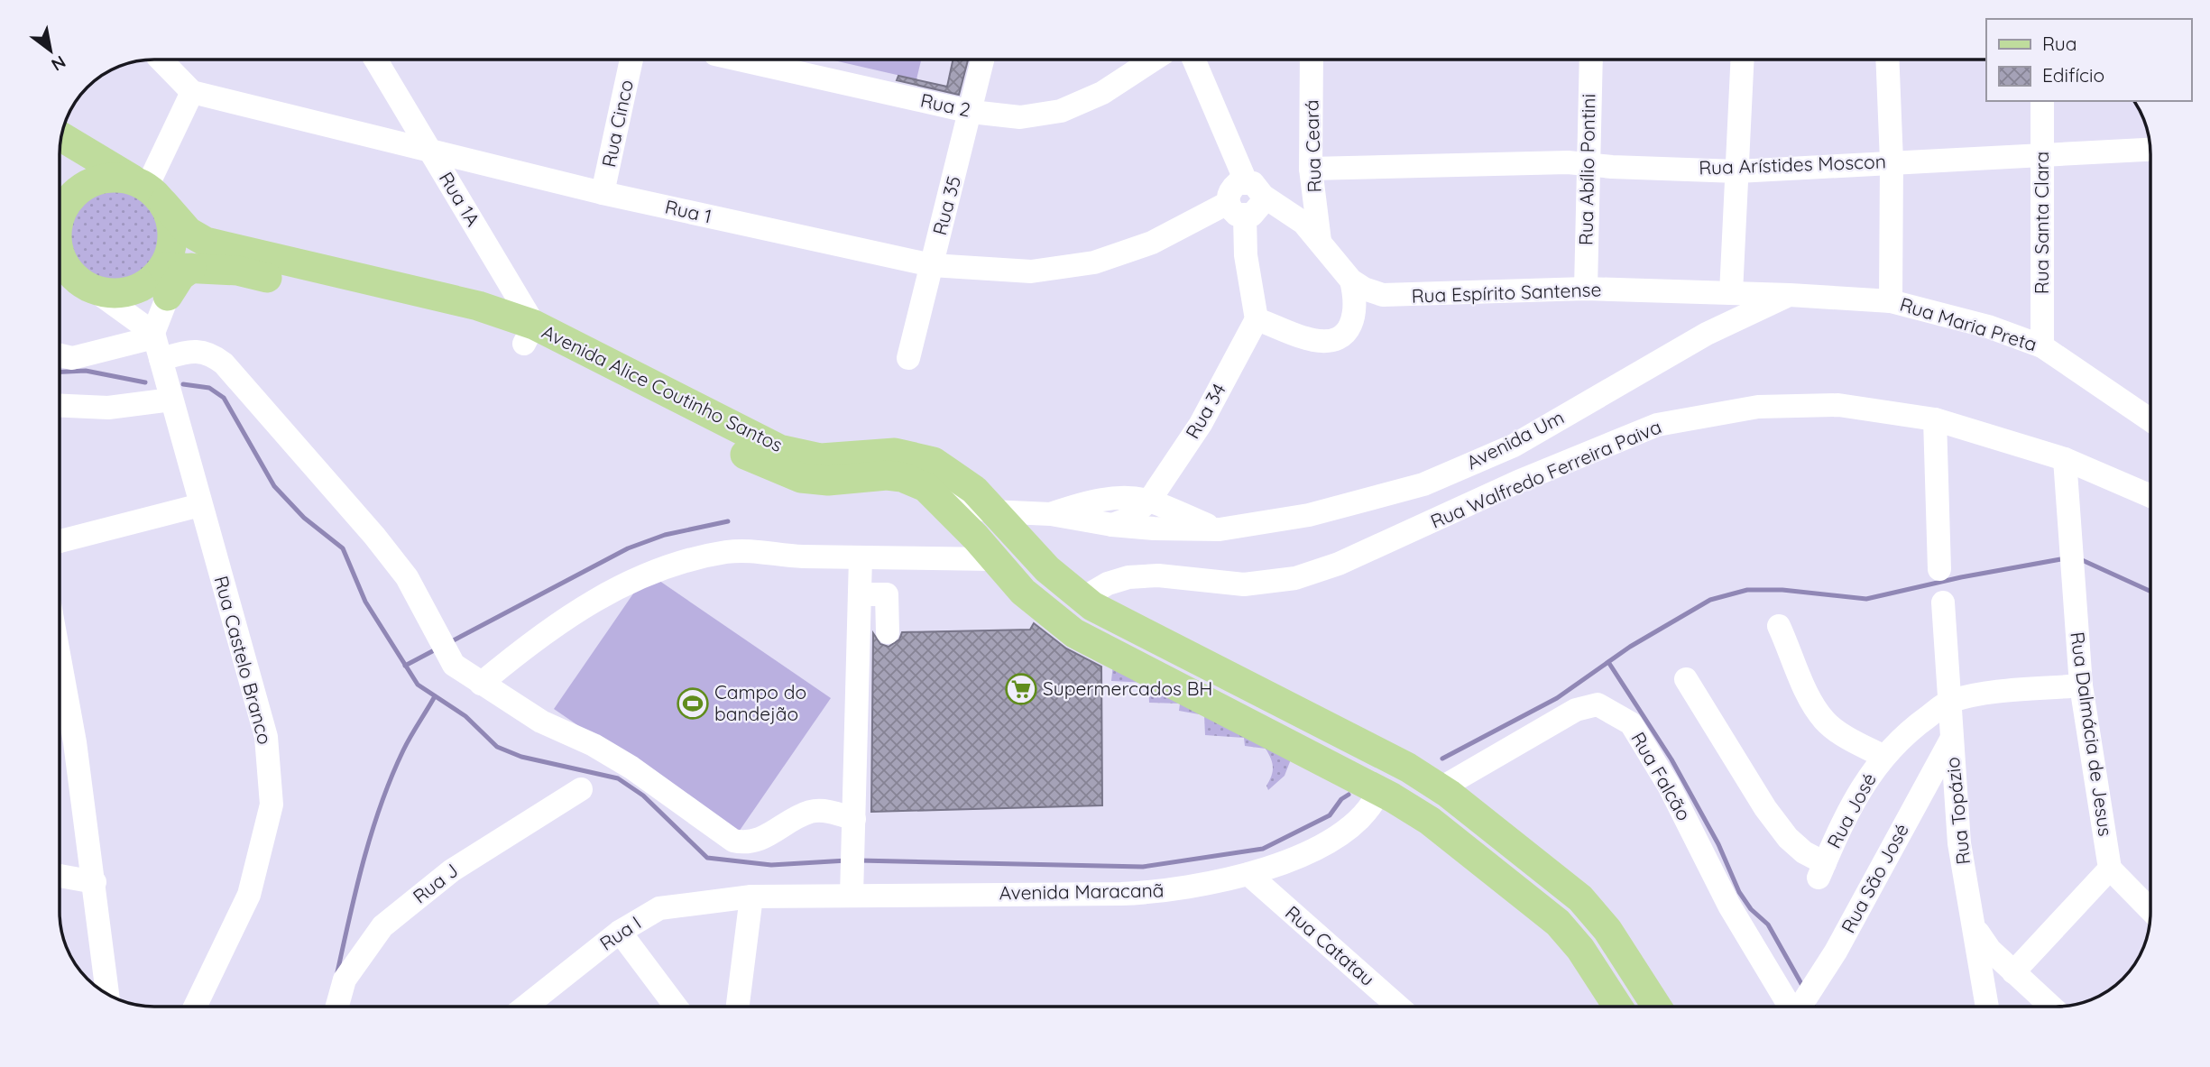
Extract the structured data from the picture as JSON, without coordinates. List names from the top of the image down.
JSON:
{
  "streets": {
    "main road": ["Avenida Alice Coutinho Santos"],
    "street": [
      "Rua 2",
      "Rua Cinco",
      "Rua Ceará",
      "Rua Arístides Moscon",
      "Rua Abílio Pontini",
      "Rua 1A",
      "Rua 35",
      "Rua 1",
      "Rua Santa Clara",
      "Rua Espírito Santense",
      "Rua Maria Preta",
      "Rua 34",
      "Avenida Um",
      "Rua Walfredo Ferreira Paiva",
      "Rua Castelo Branco",
      "Rua Dalmácia de Jesus",
      "Rua Falcão",
      "Rua José",
      "Rua Topázio",
      "Rua São José",
      "Rua J",
      "Avenida Maracanã",
      "Rua I",
      "Rua Catatau"
    ]
  },
  "crossings": [
    ["Rua 2", "Rua 35"],
    ["Rua Cinco", "Rua 1"],
    ["Rua Ceará", "Rua Arístides Moscon"],
    ["Rua Ceará", "Rua Espírito Santense"],
    ["Rua Arístides Moscon", "Rua Abílio Pontini"],
    ["Rua Arístides Moscon", "Rua Santa Clara"],
    ["Rua Abílio Pontini", "Rua Espírito Santense"],
    ["Rua 1A", "Rua 1"],
    ["Rua 1A", "Avenida Alice Coutinho Santos"],
    ["Rua 35", "Rua 1"],
    ["Rua Santa Clara", "Rua Maria Preta"],
    ["Rua Espírito Santense", "Rua Maria Preta"],
    ["Rua Espírito Santense", "Avenida Um"],
    ["Rua Maria Preta", "Avenida Um"],
    ["Avenida Alice Coutinho Santos", "Avenida Um"],
    ["Avenida Alice Coutinho Santos", "Rua Walfredo Ferreira Paiva"],
    ["Avenida Alice Coutinho Santos", "Rua Falcão"],
    ["Avenida Alice Coutinho Santos", "Avenida Maracanã"],
    ["Rua 34", "Avenida Um"],
    ["Rua Walfredo Ferreira Paiva", "Rua Dalmácia de Jesus"],
    ["Rua José", "Rua Topázio"],
    ["Rua Topázio", "Rua São José"],
    ["Avenida Maracanã", "Rua I"],
    ["Avenida Maracanã", "Rua Catatau"]
  ],
  "places": {
    "supermarket": ["Supermercados BH"],
    "sports": ["Campo do bandejão"]
  },
  "legend": ["Rua", "Edifício"],
  "north": "bottom right"
}
